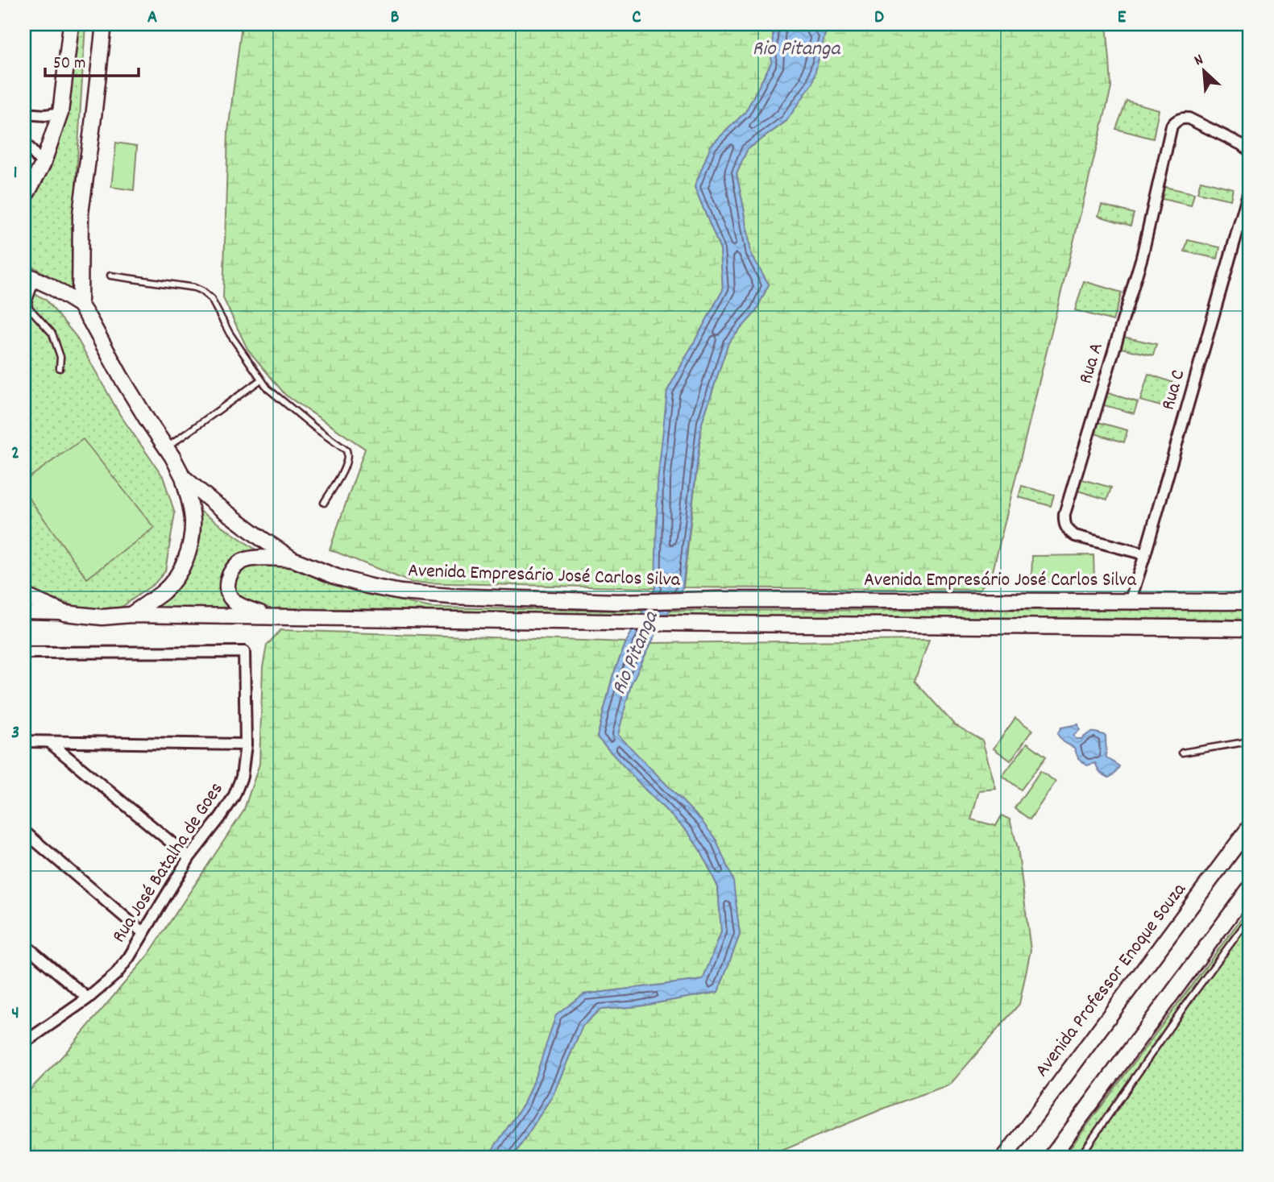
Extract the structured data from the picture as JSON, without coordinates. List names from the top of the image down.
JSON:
{
  "streets": {
    "main road": ["Avenida Empresário José Carlos Silva", "Avenida Professor Enoque Souza"],
    "street": ["Rua A", "Rua C", "Rua José Batalha de Goes"]
  },
  "crossings": [
    ["Rua A", "Rua C"],
    ["Rua C", "Avenida Empresário José Carlos Silva"]
  ],
  "water": ["Rio Pitanga"],
  "scale_bar": "50 m",
  "north": "top left",
  "grid": {
    "columns": [
      "A",
      "B",
      "C",
      "D",
      "E"
    ],
    "rows": [
      "1",
      "2",
      "3",
      "4"
    ]
  }
}
